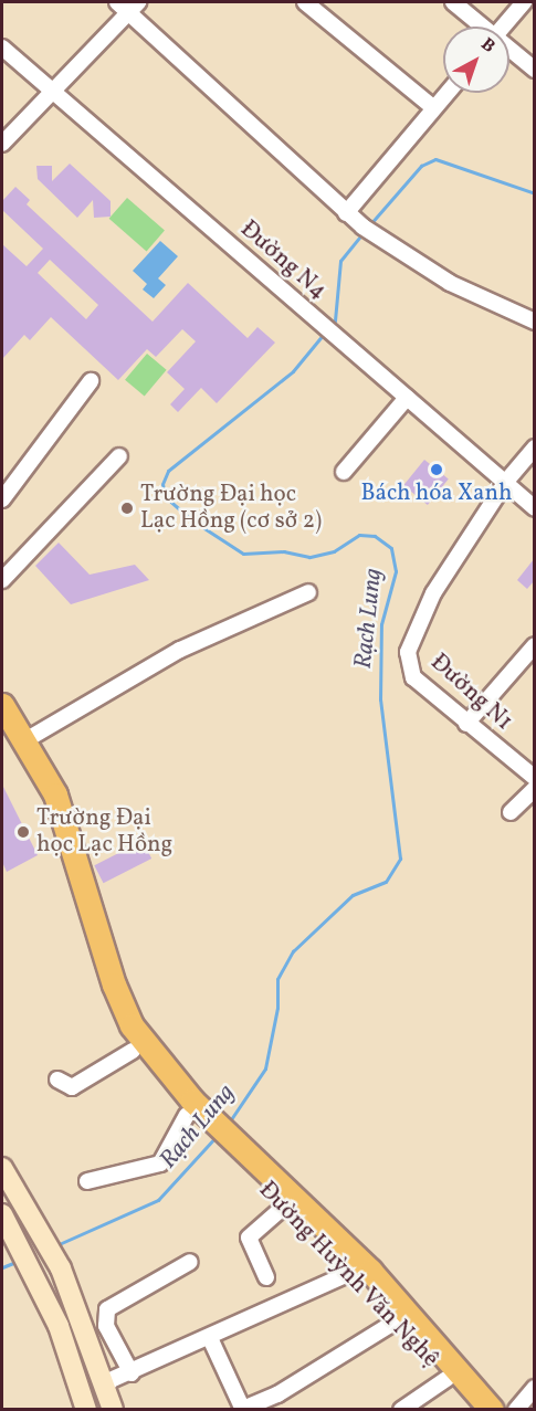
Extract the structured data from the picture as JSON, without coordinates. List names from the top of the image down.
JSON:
{
  "streets": {
    "main road": ["Đường Huỳnh Văn Nghệ"],
    "street": ["Đường N4", "Đường N1"]
  },
  "crossings": [
    ["Đường N4", "Đường N1"]
  ],
  "water": ["Rạch Lung"],
  "places": ["Bách hóa Xanh", "Trường Đại học Lạc Hồng (cơ sở 2)", "Trường Đại học Lạc Hồng"],
  "north": "top right"
}
